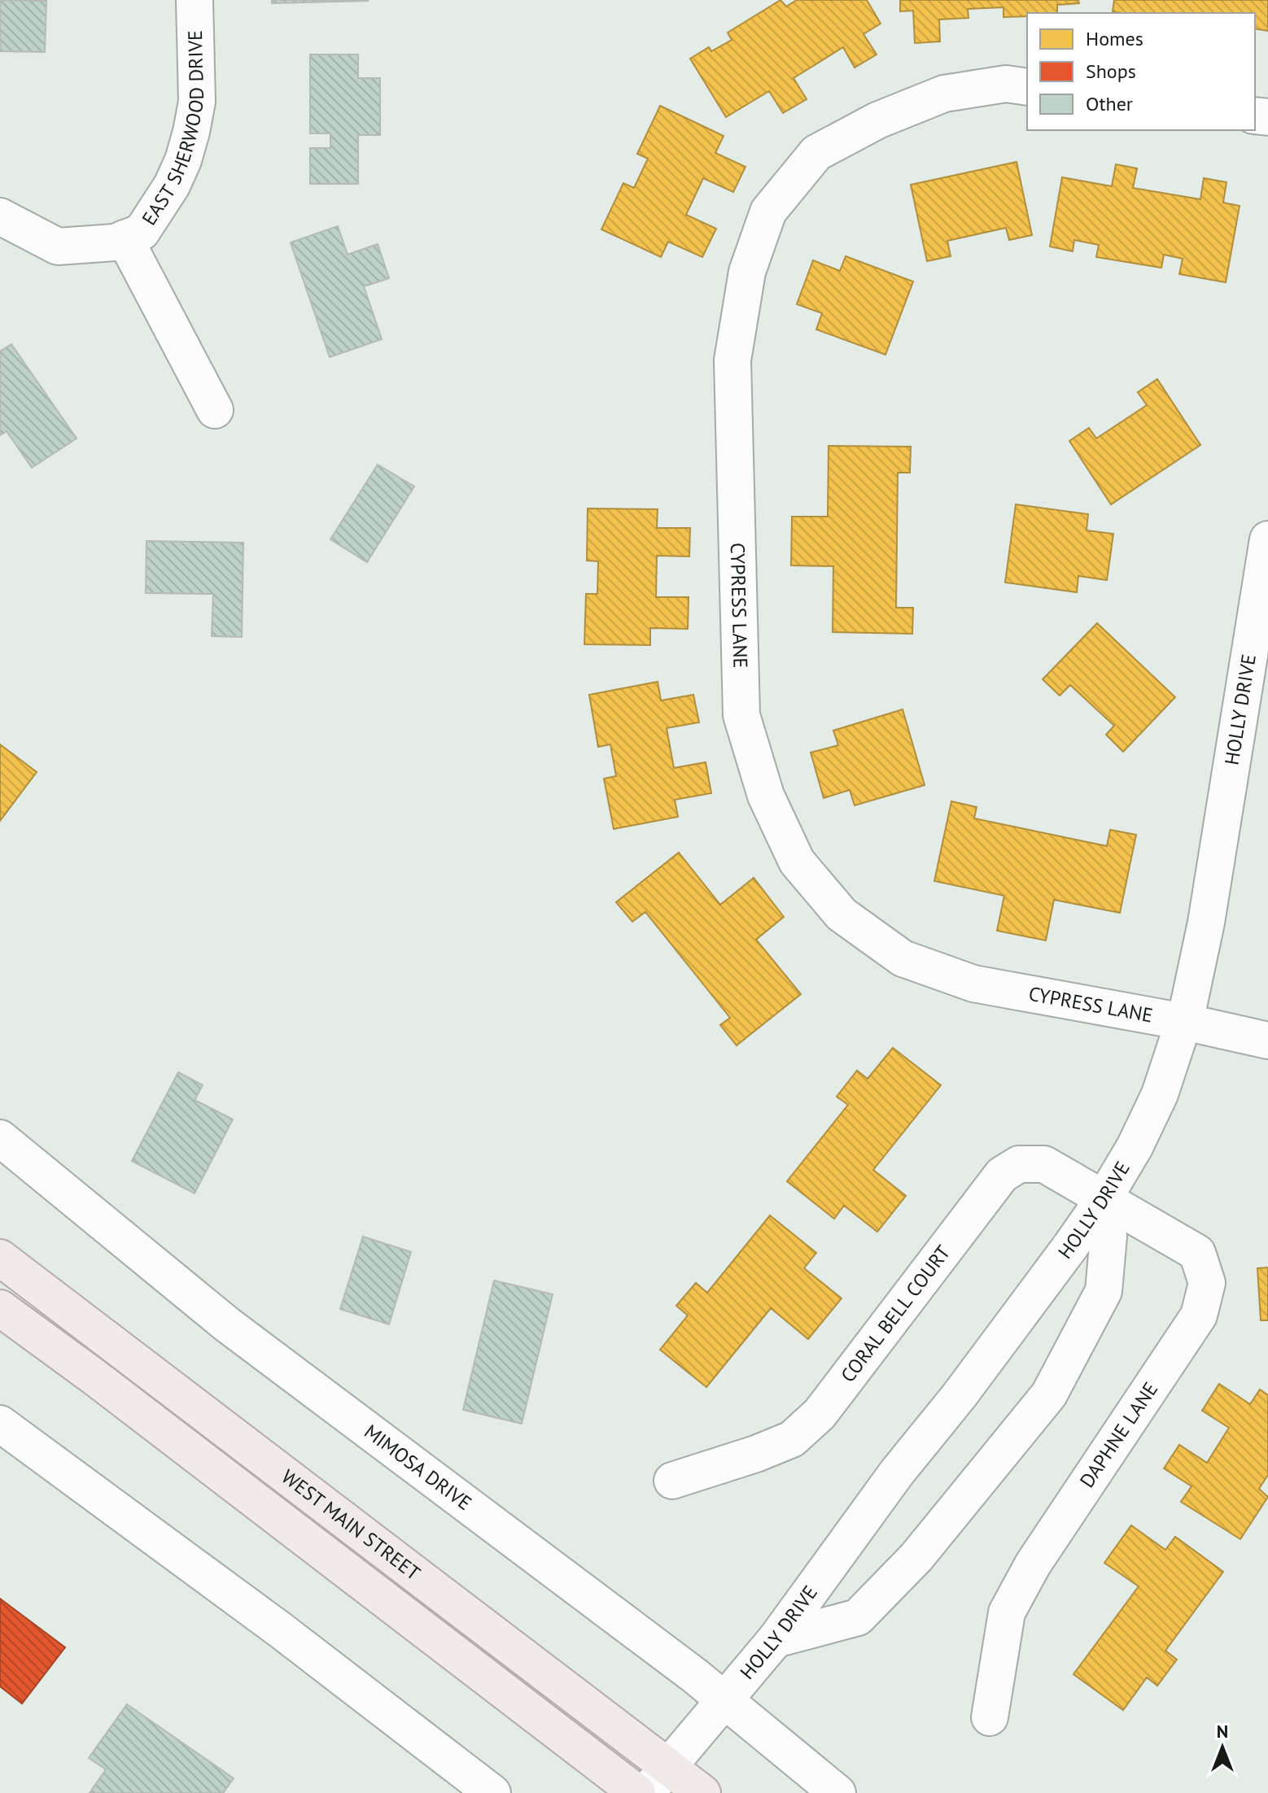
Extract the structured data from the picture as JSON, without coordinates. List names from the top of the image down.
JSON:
{
  "streets": {
    "main road": ["WEST MAIN STREET"],
    "street": [
      "EAST SHERWOOD DRIVE",
      "CYPRESS LANE",
      "HOLLY DRIVE",
      "CORAL BELL COURT",
      "DAPHNE LANE",
      "MIMOSA DRIVE"
    ]
  },
  "crossings": [
    ["CYPRESS LANE", "HOLLY DRIVE"],
    ["HOLLY DRIVE", "CORAL BELL COURT"],
    ["HOLLY DRIVE", "DAPHNE LANE"],
    ["HOLLY DRIVE", "MIMOSA DRIVE"],
    ["HOLLY DRIVE", "WEST MAIN STREET"],
    ["CORAL BELL COURT", "DAPHNE LANE"]
  ],
  "legend": ["Homes", "Shops", "Other"],
  "north": "top"
}
